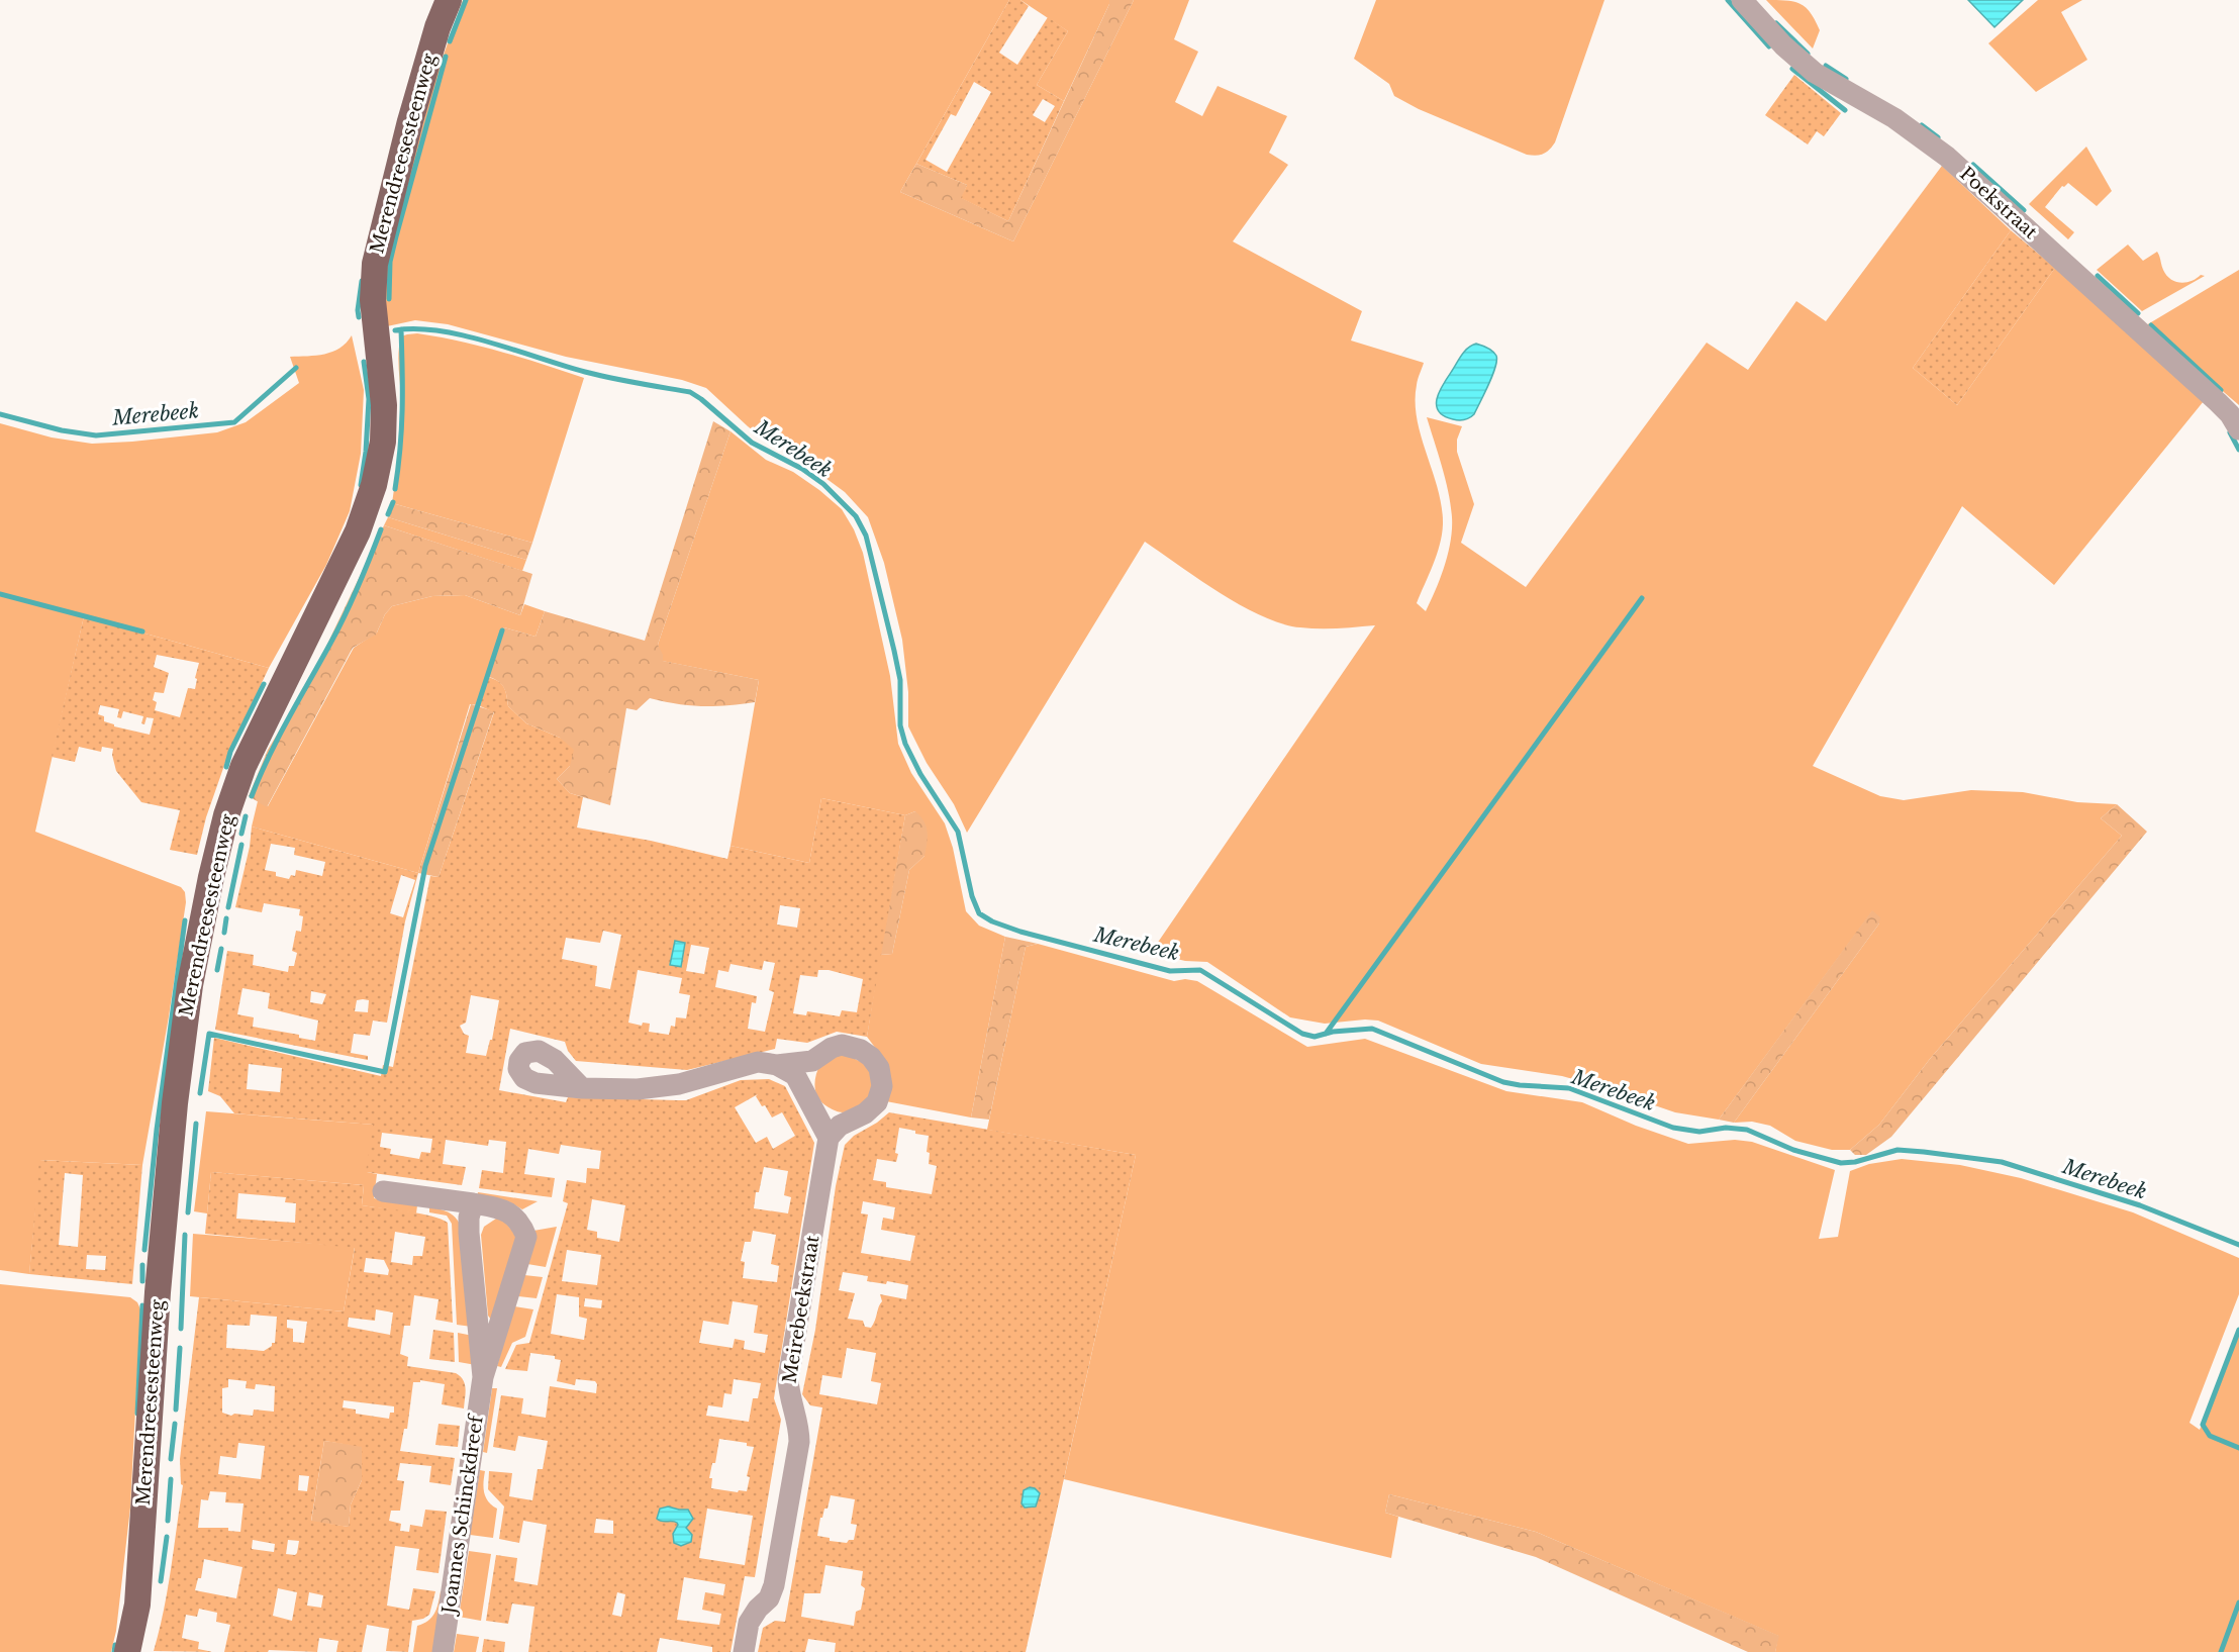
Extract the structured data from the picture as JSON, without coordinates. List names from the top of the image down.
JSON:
{
  "streets": {
    "main road": ["Merendreesesteenweg"],
    "street": ["Poekstraat", "Meirebeekstraat", "Joannes Schinckdreef"]
  },
  "water": ["Merebeek"]
}
